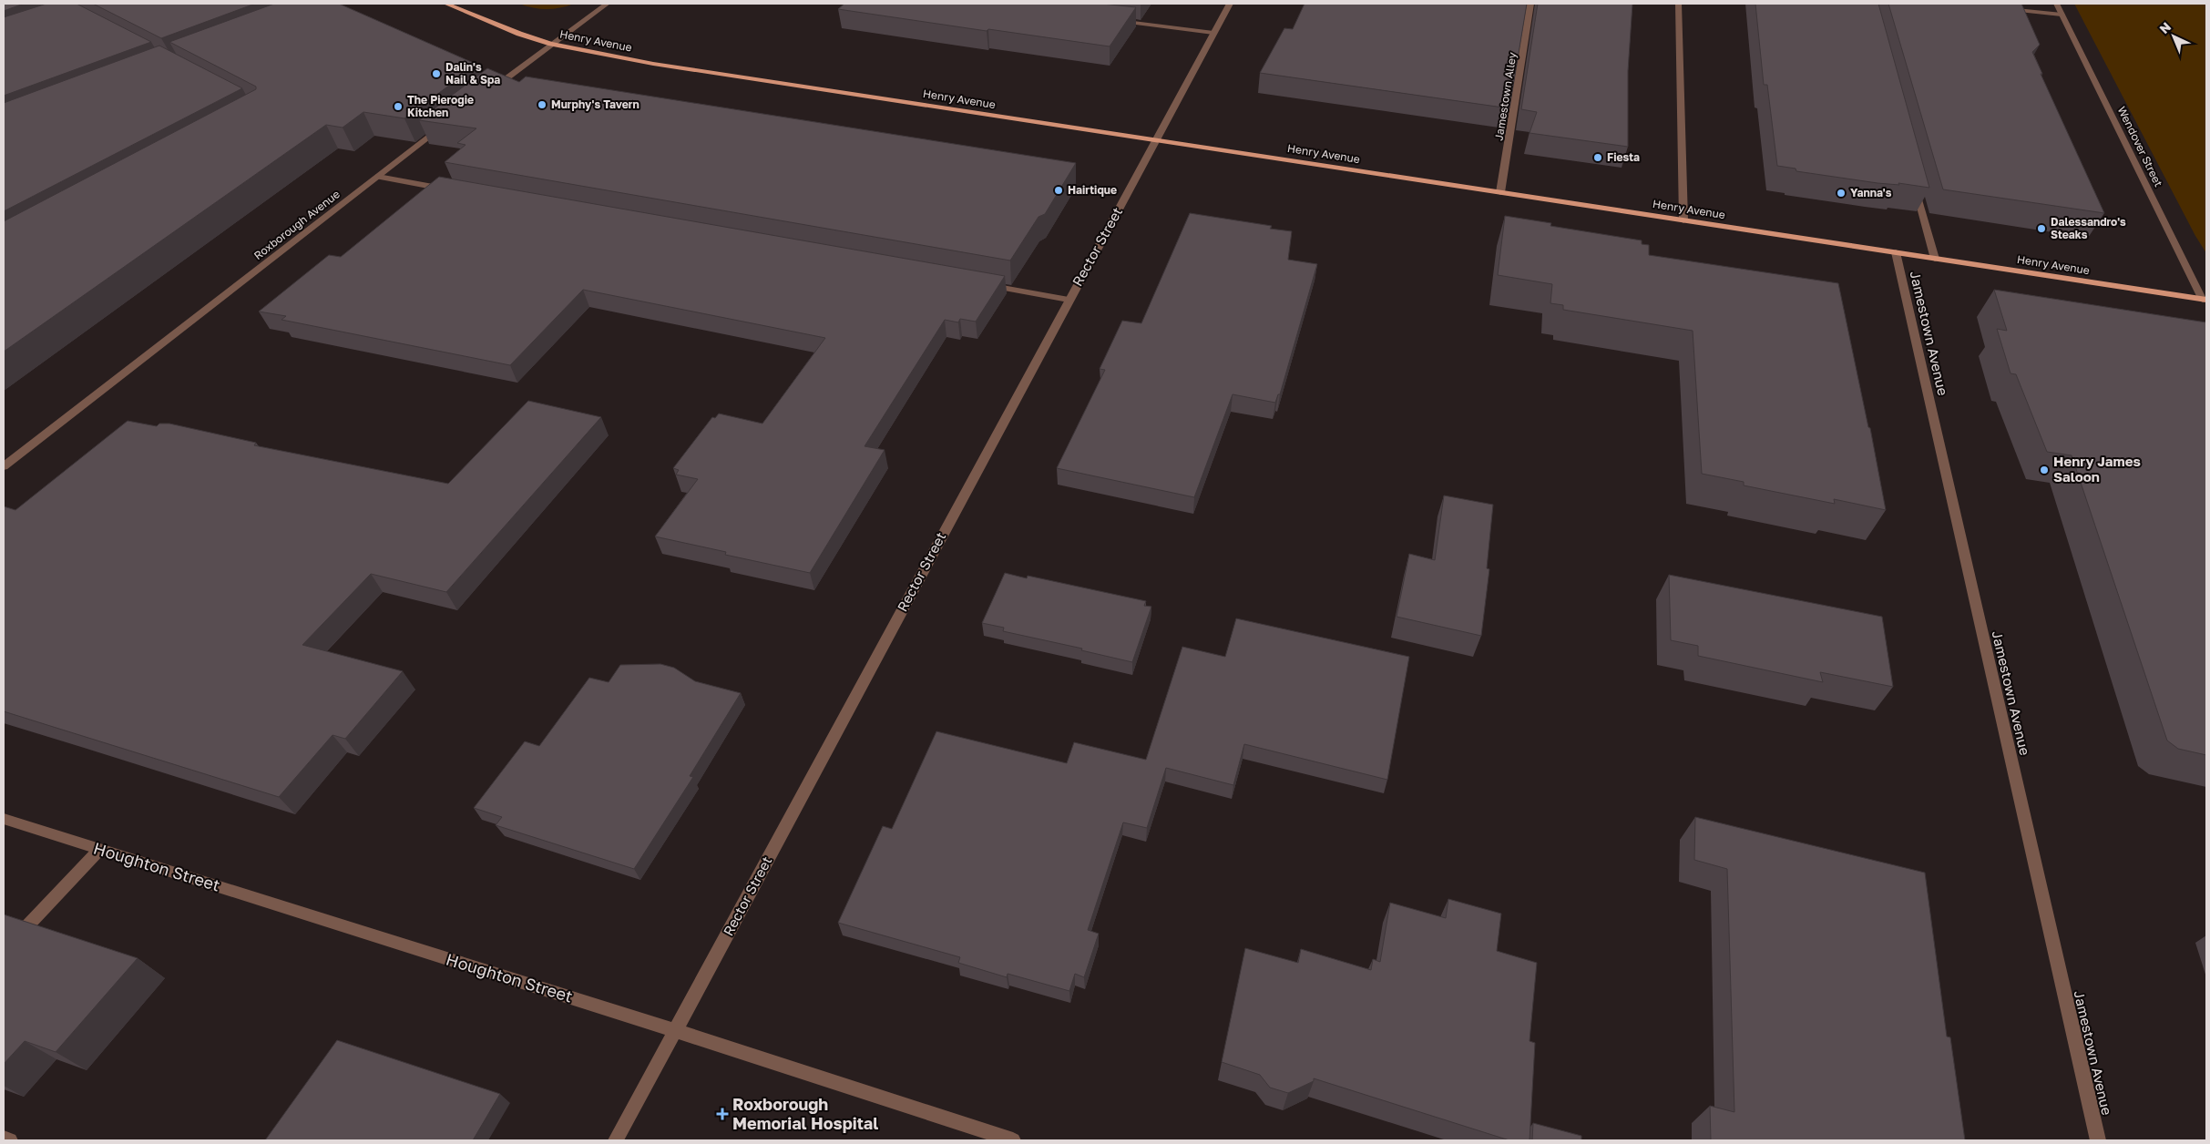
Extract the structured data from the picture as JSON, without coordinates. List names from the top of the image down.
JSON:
{
  "streets": {
    "main road": ["Henry Avenue"],
    "street": [
      "Jamestown Alley",
      "Wendover Street",
      "Roxborough Avenue",
      "Rector Street",
      "Jamestown Avenue",
      "Houghton Street"
    ]
  },
  "crossings": [
    ["Henry Avenue", "Jamestown Alley"],
    ["Henry Avenue", "Wendover Street"],
    ["Henry Avenue", "Rector Street"],
    ["Henry Avenue", "Jamestown Avenue"],
    ["Rector Street", "Houghton Street"]
  ],
  "places": {
    "other": [
      "Dalin's Nail & Spa",
      "Murphy's Tavern",
      "The Pierogie Kitchen",
      "Fiesta",
      "Hairtique",
      "Yanna's",
      "Dalessandro's Steaks",
      "Henry James Saloon"
    ],
    "health": ["Roxborough Memorial Hospital"]
  },
  "north": "top left"
}
